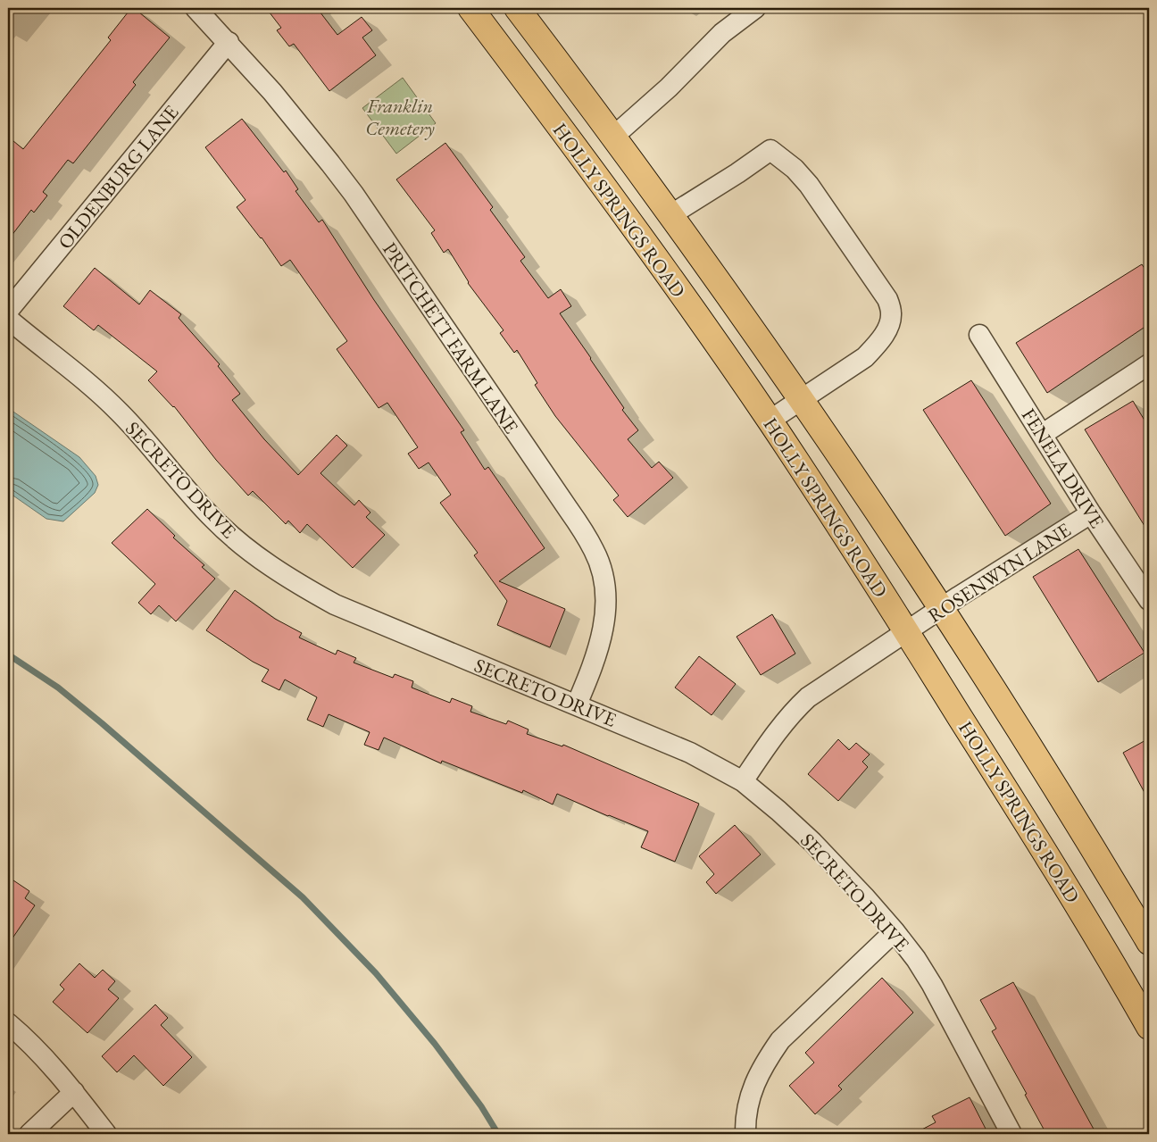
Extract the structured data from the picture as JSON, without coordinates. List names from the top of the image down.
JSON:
{
  "streets": {
    "main road": ["HOLLY SPRINGS ROAD"],
    "street": [
      "OLDENBURG LANE",
      "PRITCHETT FARM LANE",
      "FENELA DRIVE",
      "SECRETO DRIVE",
      "ROSENWYN LANE"
    ]
  },
  "crossings": [
    ["OLDENBURG LANE", "PRITCHETT FARM LANE"],
    ["HOLLY SPRINGS ROAD", "ROSENWYN LANE"],
    ["PRITCHETT FARM LANE", "SECRETO DRIVE"],
    ["FENELA DRIVE", "ROSENWYN LANE"],
    ["SECRETO DRIVE", "ROSENWYN LANE"]
  ],
  "parks": ["Franklin Cemetery"]
}
